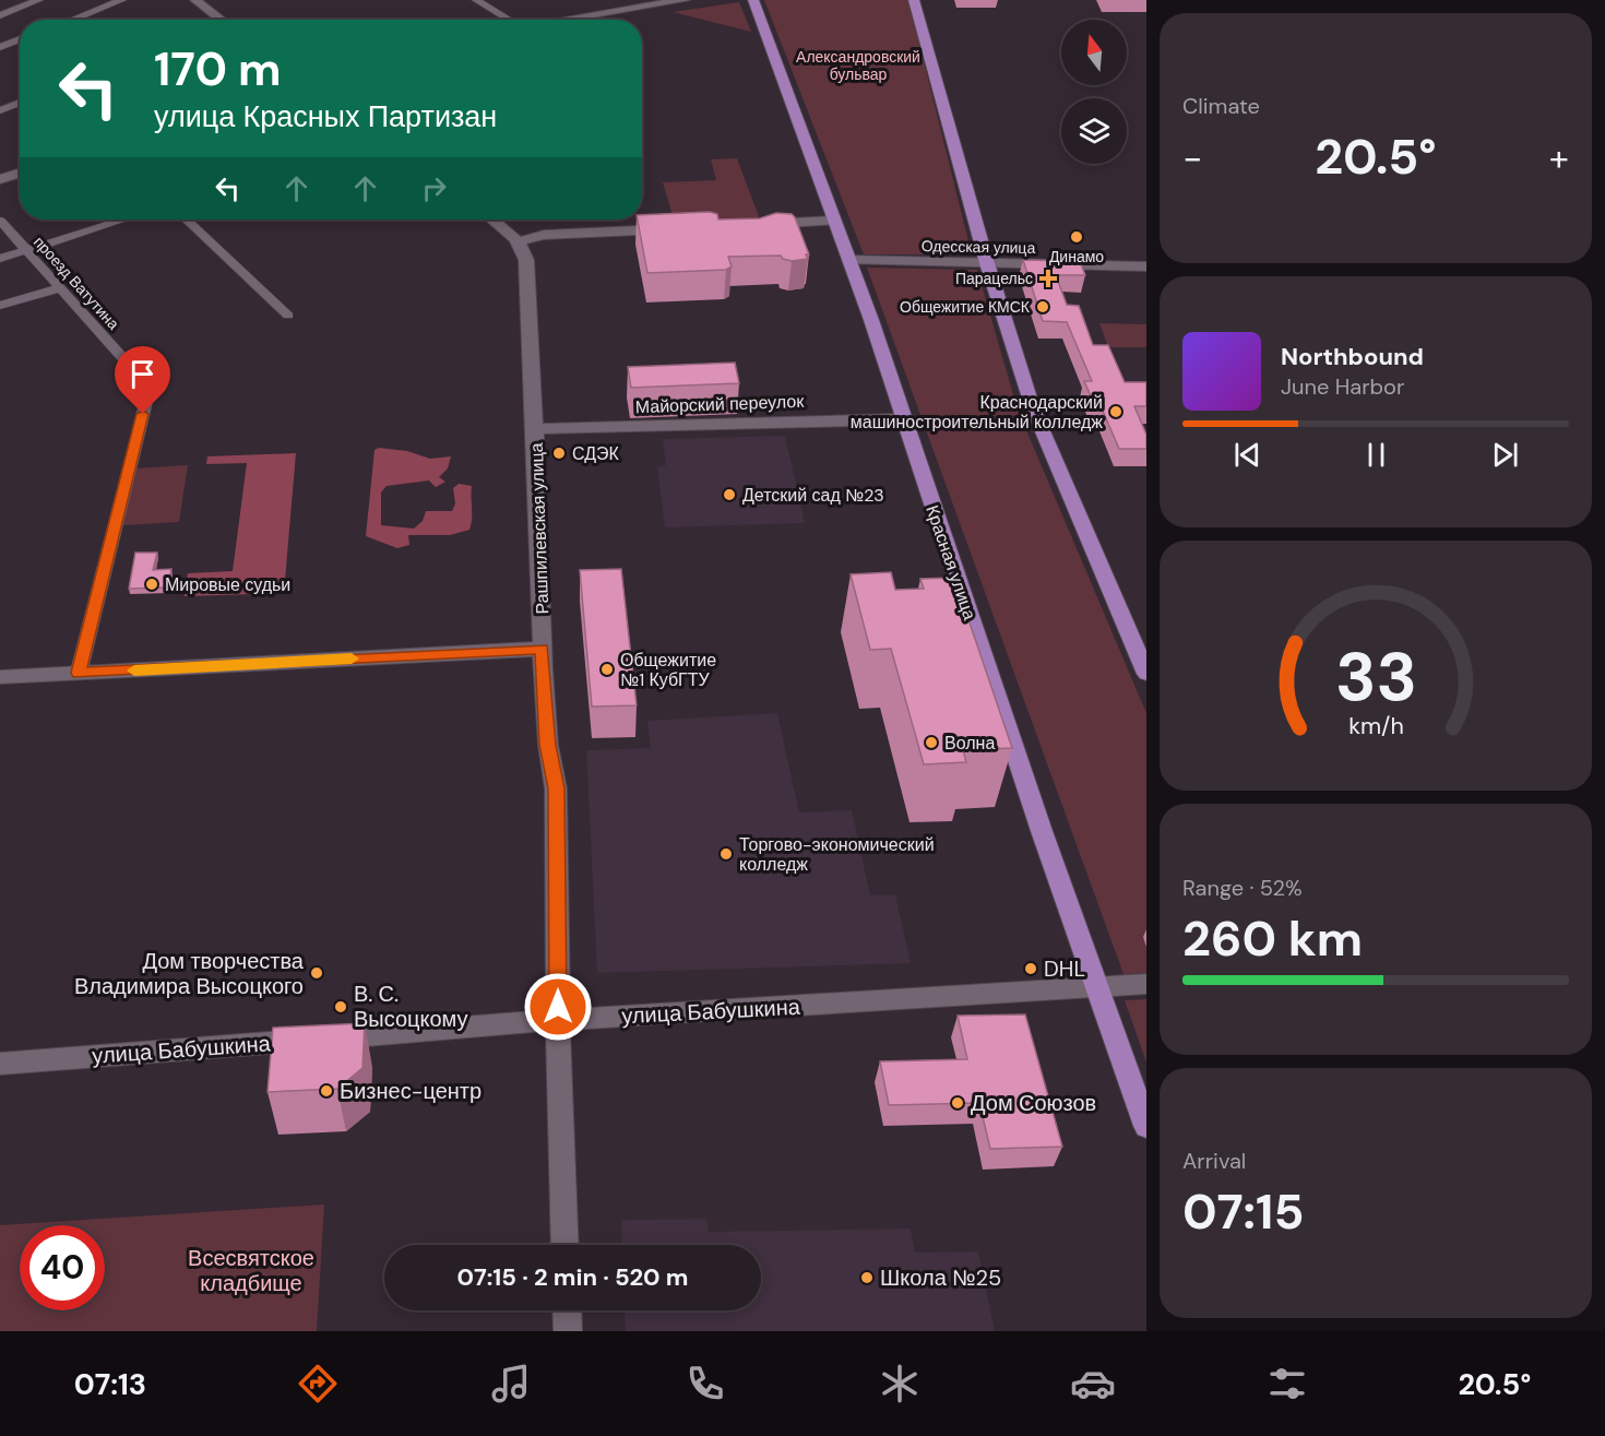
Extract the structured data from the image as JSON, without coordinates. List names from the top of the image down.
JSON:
{
  "streets": {
    "main road": ["Красная улица"],
    "street": [
      "Одесская улица",
      "проезд Ватутина",
      "Майорский переулок",
      "Рашпилевская улица",
      "улица Бабушкина"
    ]
  },
  "crossings": [
    ["Одесская улица", "Красная улица"],
    ["Майорский переулок", "Рашпилевская улица"],
    ["Майорский переулок", "Красная улица"],
    ["Рашпилевская улица", "улица Бабушкина"],
    ["Красная улица", "улица Бабушкина"]
  ],
  "parks": ["Александровский бульвар", "Всесвятское кладбище"],
  "places": {
    "other": [
      "Динамо",
      "Общежитие КМСК",
      "Краснодарский машиностроительный колледж",
      "СДЭК",
      "Детский сад №23",
      "Мировые судьи",
      "Общежитие №1 КубГТУ",
      "Волна",
      "Торгово-экономический колледж",
      "DHL",
      "Дом творчества Владимира Высоцкого",
      "В. С. Высоцкому",
      "Бизнес-центр",
      "Дом Союзов",
      "Школа №25"
    ],
    "health": ["Парацельс"]
  },
  "north": "top",
  "page": {
    "tile": [
      "Climate",
      ["Range · 52%", "260 km"],
      ["Arrival", "07:15"]
    ],
    "turn": ["170 m", "улица Красных Партизан"],
    "heat": ["−", "20.5°", "+"],
    "song": ["Northbound", "June Harbor"],
    "limit": "40",
    "trip": "07:15 · 2 min · 520 m",
    "tabs": ["07:13", "20.5°"],
    "gauge": ["33", "km/h"]
  }
}
